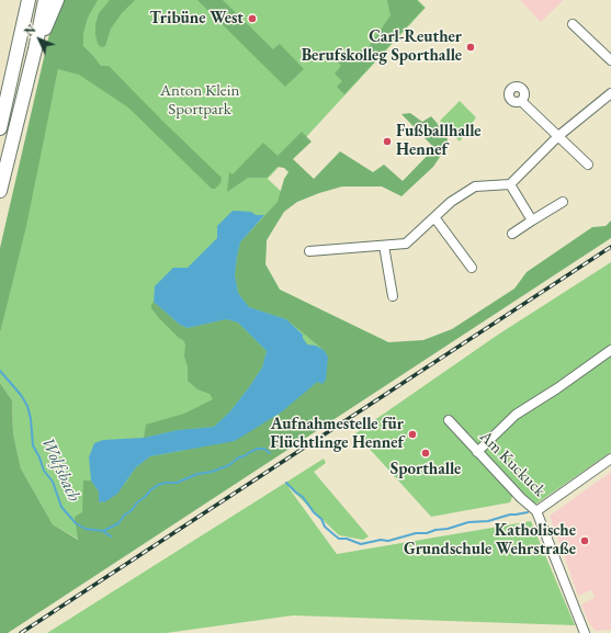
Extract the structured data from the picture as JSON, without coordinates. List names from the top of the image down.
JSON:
{
  "streets": {
    "street": ["Am Kuckuck"]
  },
  "water": ["Wolfsbach"],
  "parks": ["Anton Klein Sportpark"],
  "places": [
    "Tribüne West",
    "Carl-Reuther Berufskolleg Sporthalle",
    "Fußballhalle Hennef",
    "Aufnahmestelle für Flüchtlinge Hennef",
    "Sporthalle",
    "Katholische Grundschule Wehrstraße"
  ],
  "north": "top left"
}
